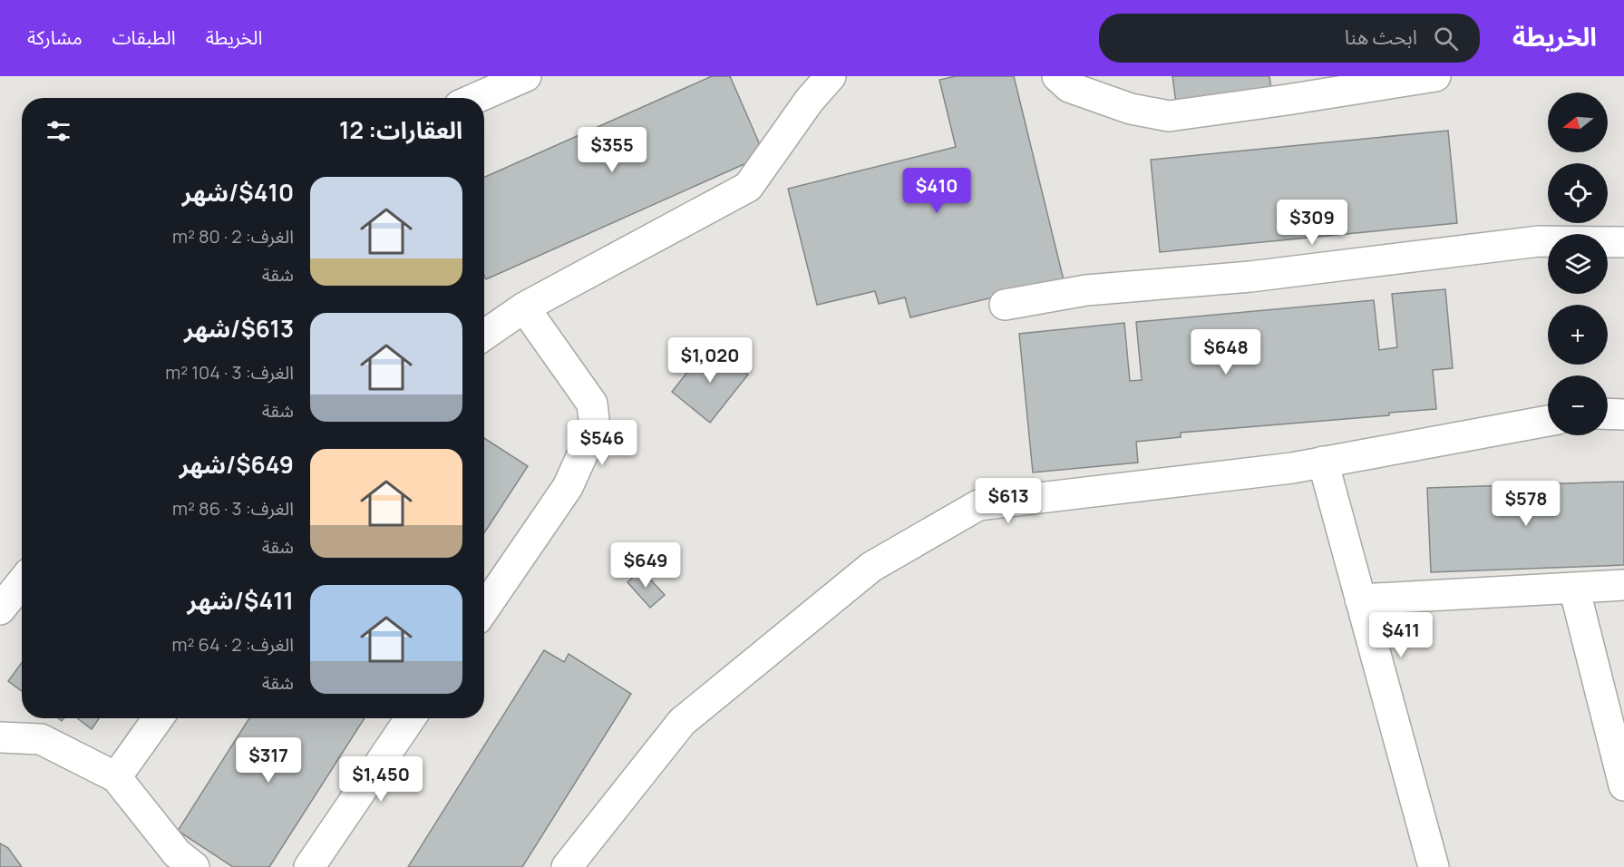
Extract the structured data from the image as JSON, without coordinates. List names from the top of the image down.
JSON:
{
  "north": "left",
  "page": {
    "header": "الخريطة",
    "search": "ابحث هنا",
    "nav": ["الخريطة", "الطبقات", "مشاركة"],
    "map_buttons": ["+", "−"],
    "heading": "العقارات: 12",
    "price": [
      "$355",
      "$410",
      "$309",
      "$648",
      "$1,020",
      "$546",
      "$613",
      "$578",
      "$649",
      "$411",
      "$317",
      "$1,450"
    ],
    "list": [
      {
        "name": "$410/شهر",
        "note": "الغرف: 2 · 80 m² · شقة"
      },
      {
        "name": "$613/شهر",
        "note": "الغرف: 3 · 104 m² · شقة"
      },
      {
        "name": "$649/شهر",
        "note": "الغرف: 3 · 86 m² · شقة"
      },
      {
        "name": "$411/شهر",
        "note": "الغرف: 2 · 64 m² · شقة"
      }
    ]
  }
}
